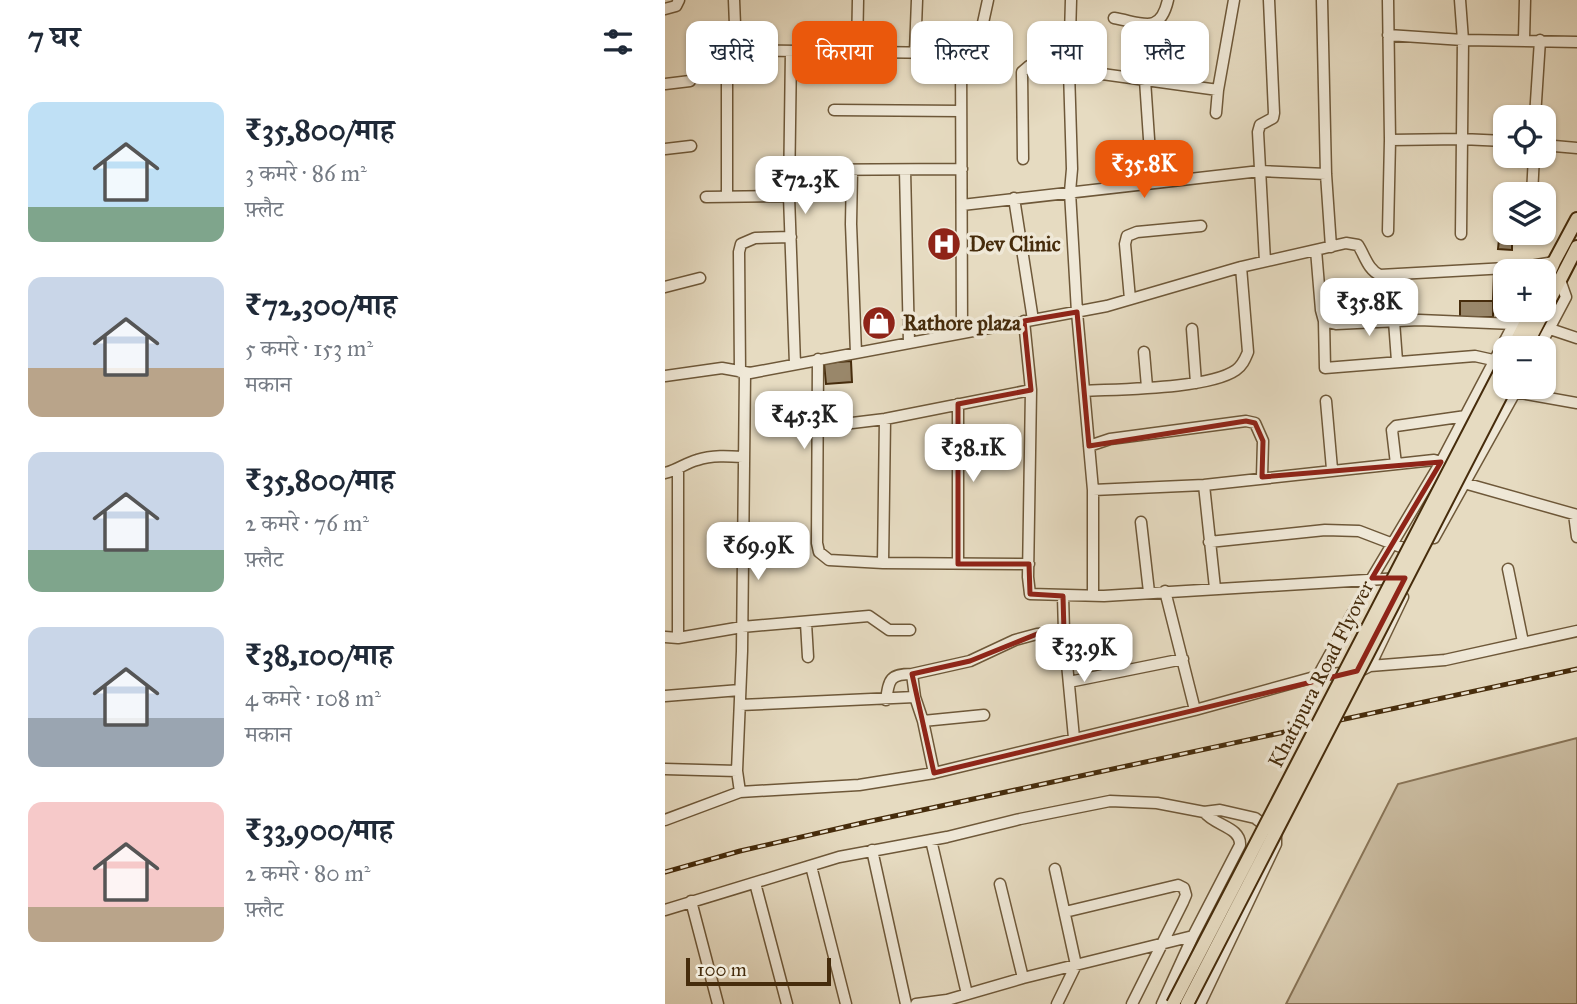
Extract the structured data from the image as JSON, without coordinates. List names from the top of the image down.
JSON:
{
  "streets": {
    "main road": ["Khatipura Road Flyover"]
  },
  "places": {
    "hospital": ["Dev Clinic"],
    "shop": ["Rathore plaza"]
  },
  "scale_bar": "100 m",
  "page": {
    "heading": "7 घर",
    "chip": [
      "खरीदें",
      "किराया",
      "फ़िल्टर",
      "नया",
      "फ़्लैट"
    ],
    "list": [
      {
        "name": "₹35,800/माह",
        "note": "3 कमरे · 86 m² · फ़्लैट"
      },
      {
        "name": "₹72,300/माह",
        "note": "5 कमरे · 153 m² · मकान"
      },
      {
        "name": "₹35,800/माह",
        "note": "2 कमरे · 76 m² · फ़्लैट"
      },
      {
        "name": "₹38,100/माह",
        "note": "4 कमरे · 108 m² · मकान"
      },
      {
        "name": "₹33,900/माह",
        "note": "2 कमरे · 80 m² · फ़्लैट"
      }
    ],
    "map_buttons": ["+", "−"],
    "price": [
      "₹35.8K",
      "₹72.3K",
      "₹35.8K",
      "₹45.3K",
      "₹38.1K",
      "₹69.9K",
      "₹33.9K"
    ],
    "scale": "100 m"
  }
}
